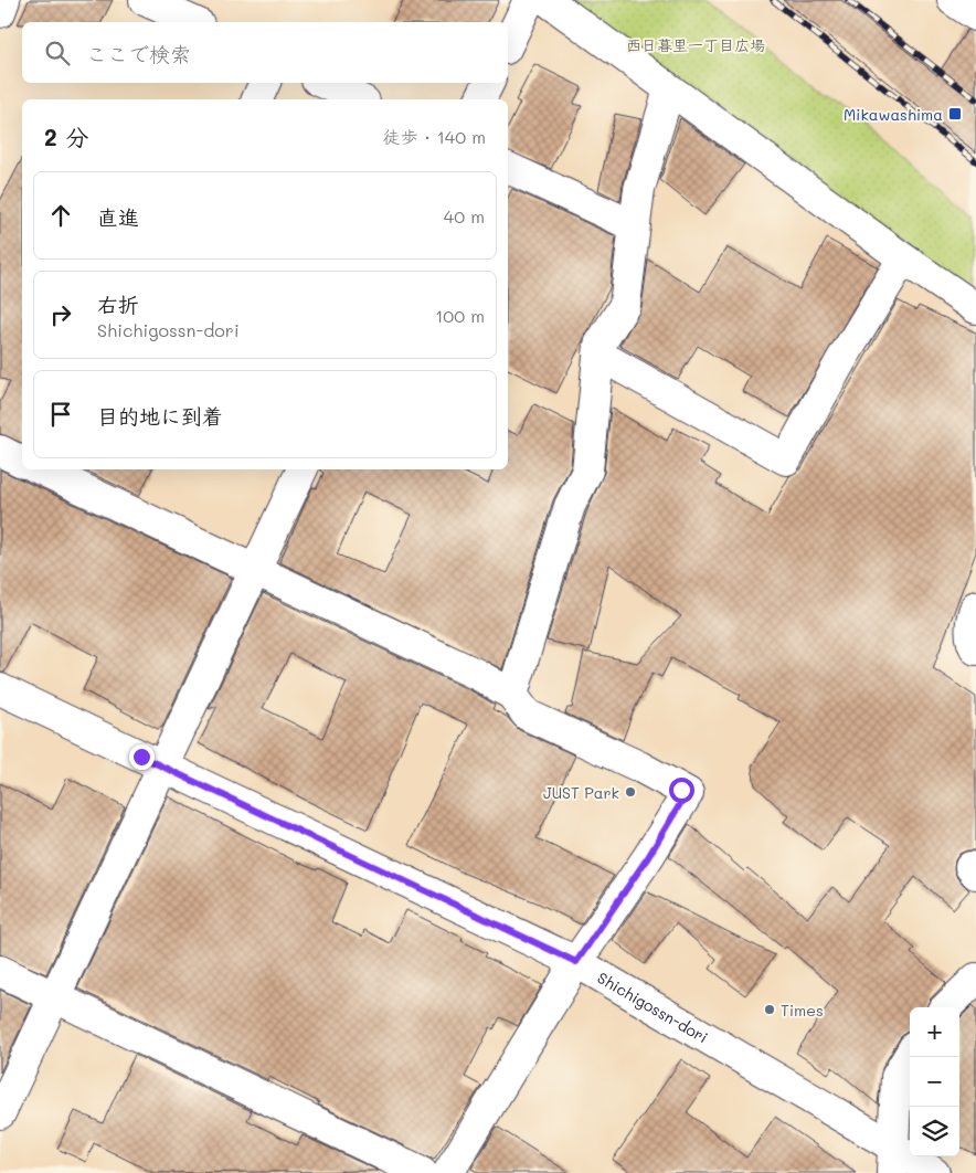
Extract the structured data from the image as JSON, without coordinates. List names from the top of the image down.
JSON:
{
  "streets": {
    "street": ["Shichigossn-dori"]
  },
  "parks": ["西日暮里一丁目広場"],
  "places": {
    "transit": ["Mikawashima"],
    "other": ["JUST Park", "Times"]
  },
  "page": {
    "search": "ここで検索",
    "heading": ["2 分", "徒歩 · 140 m"],
    "list": [
      ["直進", "40 m"],
      ["右折", "Shichigossn-dori", "100 m"],
      "目的地に到着"
    ],
    "map_buttons": ["+", "−"]
  }
}
